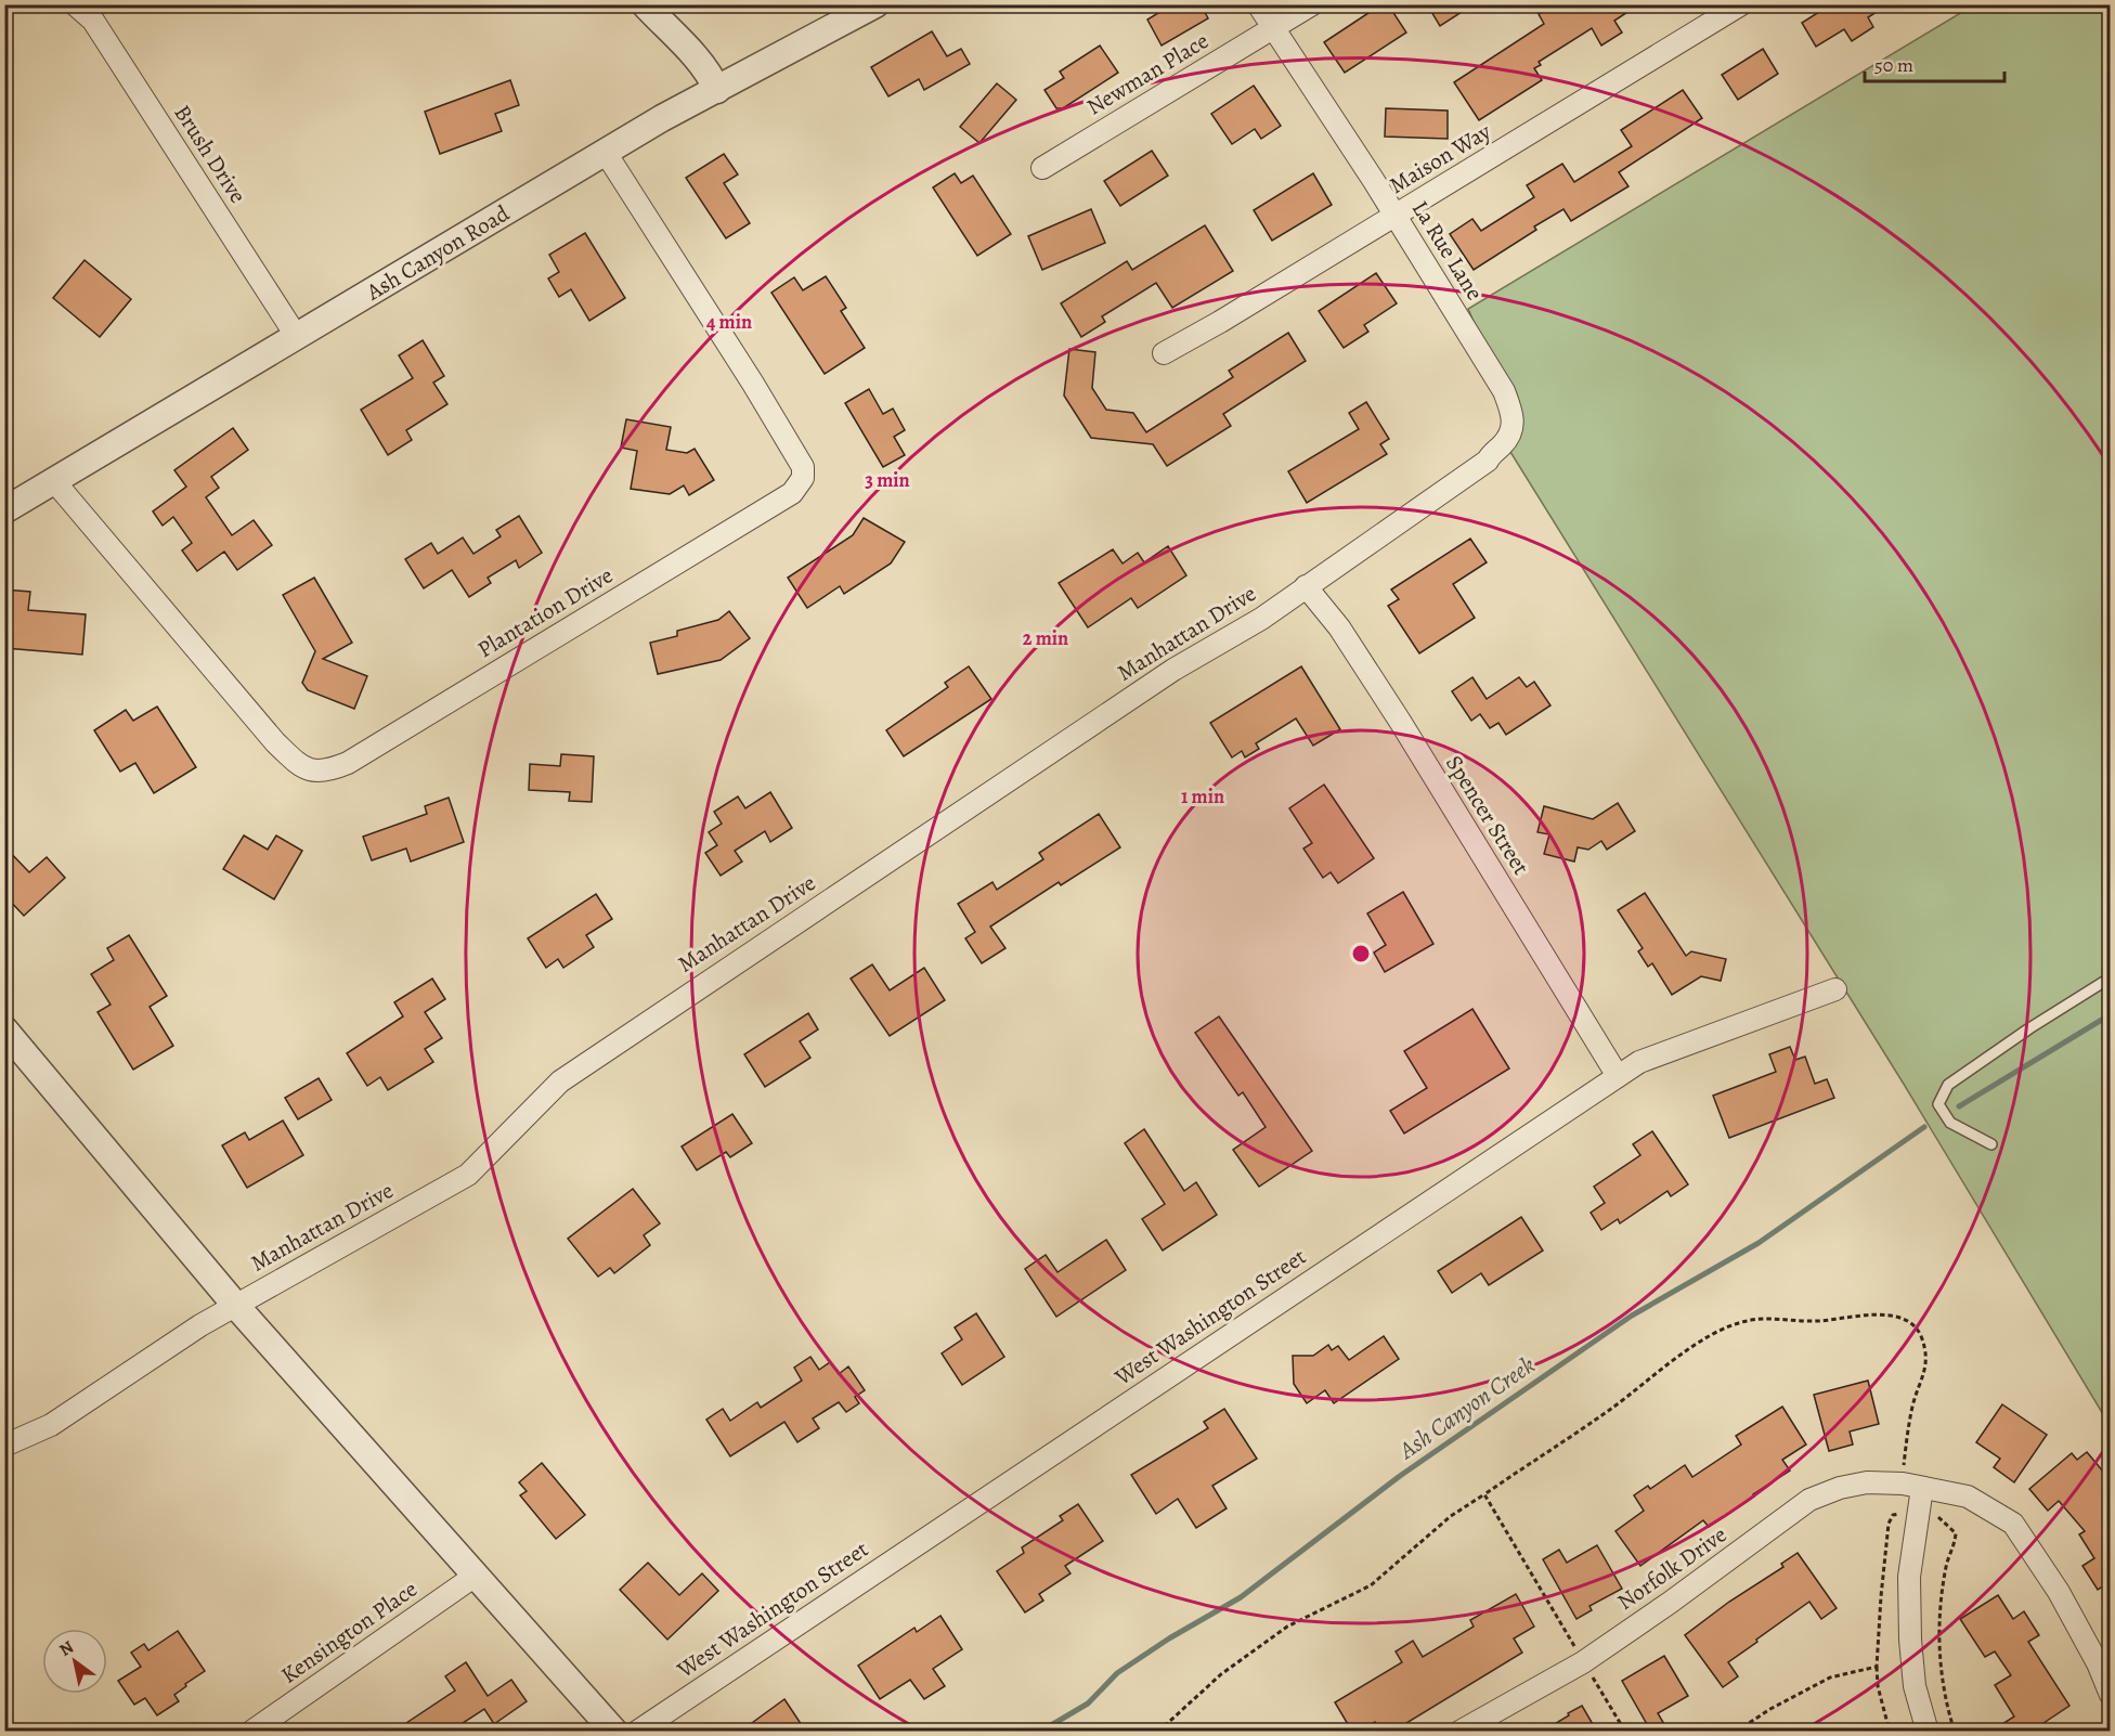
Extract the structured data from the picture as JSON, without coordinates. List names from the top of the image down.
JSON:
{
  "streets": {
    "street": [
      "Newman Place",
      "Brush Drive",
      "Maison Way",
      "La Rue Lane",
      "Ash Canyon Road",
      "Plantation Drive",
      "Manhattan Drive",
      "Spencer Street",
      "West Washington Street",
      "Norfolk Drive",
      "Kensington Place"
    ]
  },
  "crossings": [
    ["Newman Place", "La Rue Lane"],
    ["Brush Drive", "Ash Canyon Road"],
    ["Maison Way", "La Rue Lane"],
    ["La Rue Lane", "Manhattan Drive"],
    ["Ash Canyon Road", "Plantation Drive"],
    ["Manhattan Drive", "Spencer Street"],
    ["Spencer Street", "West Washington Street"]
  ],
  "water": ["Ash Canyon Creek"],
  "scale_bar": "50 m",
  "north": "top left",
  "rings": [
    "4 min",
    "3 min",
    "2 min",
    "1 min"
  ]
}
